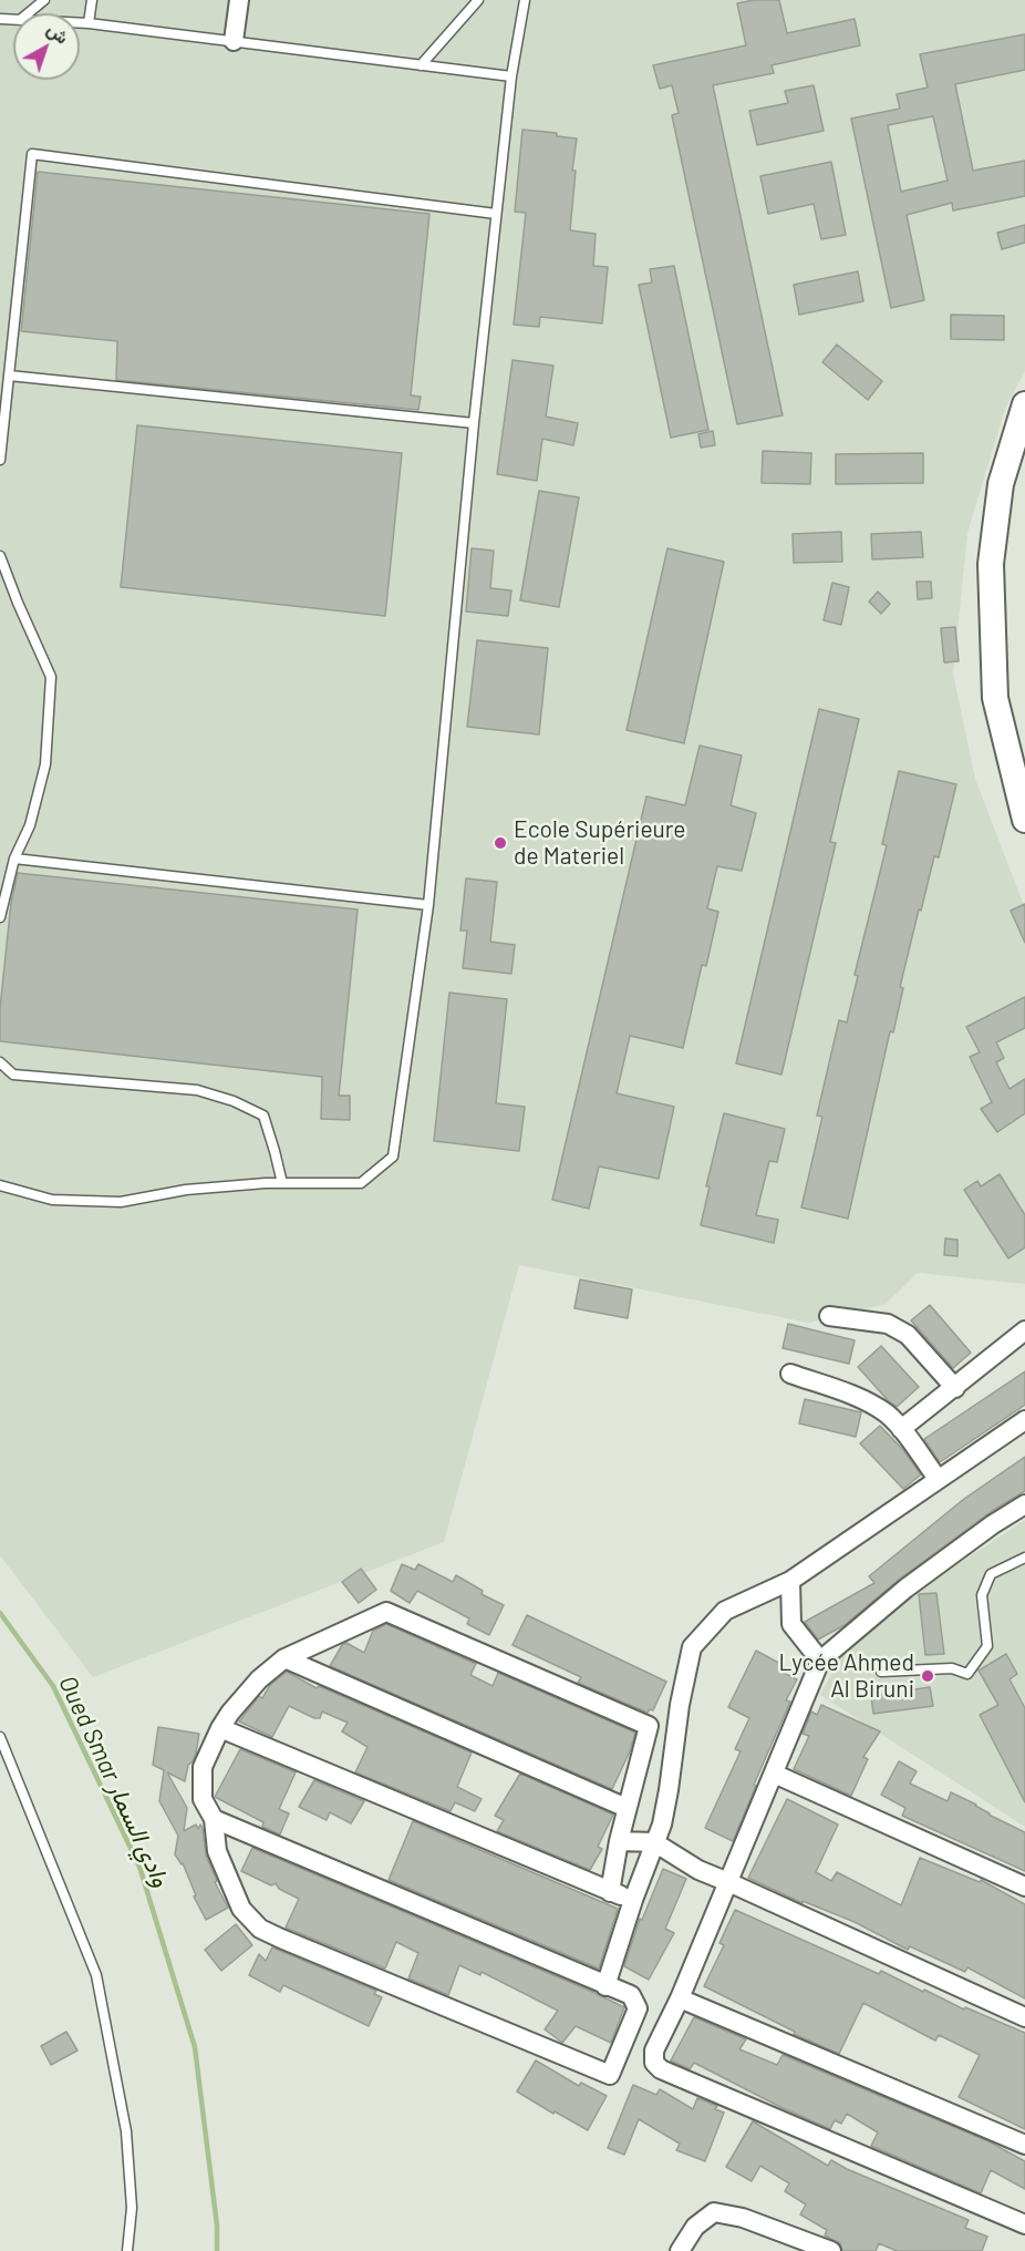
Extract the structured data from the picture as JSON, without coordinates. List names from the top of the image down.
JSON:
{
  "water": ["Oued Smar وادي السمار"],
  "places": ["Ecole Supérieure de Materiel", "Lycée Ahmed Al Biruni"],
  "north": "top right"
}
